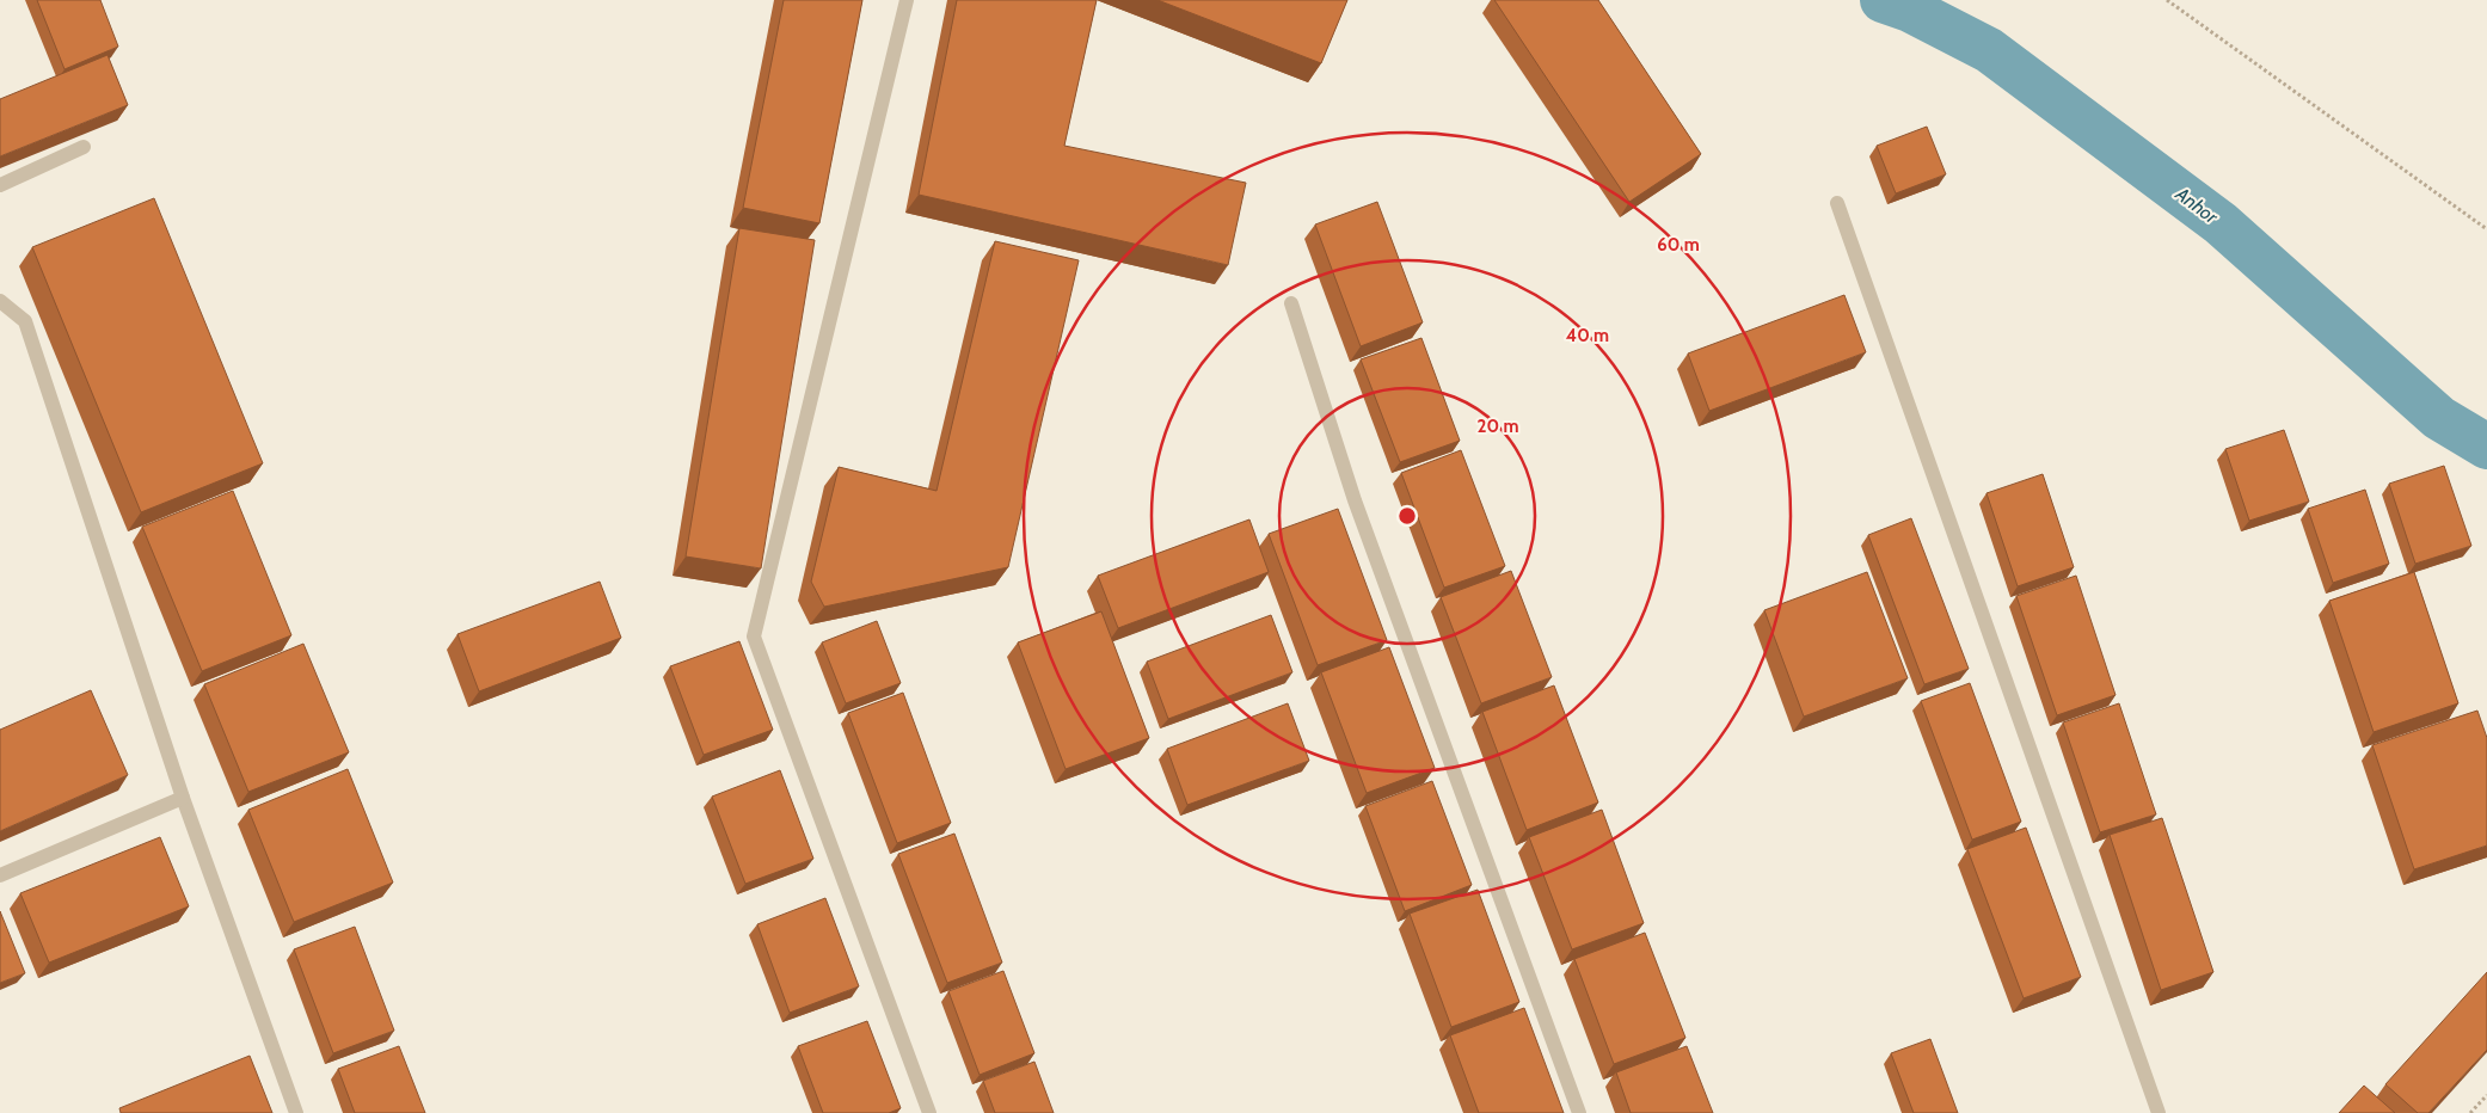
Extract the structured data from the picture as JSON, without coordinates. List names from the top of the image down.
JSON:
{
  "water": ["Anhor"],
  "rings": ["60 m", "40 m", "20 m"]
}
